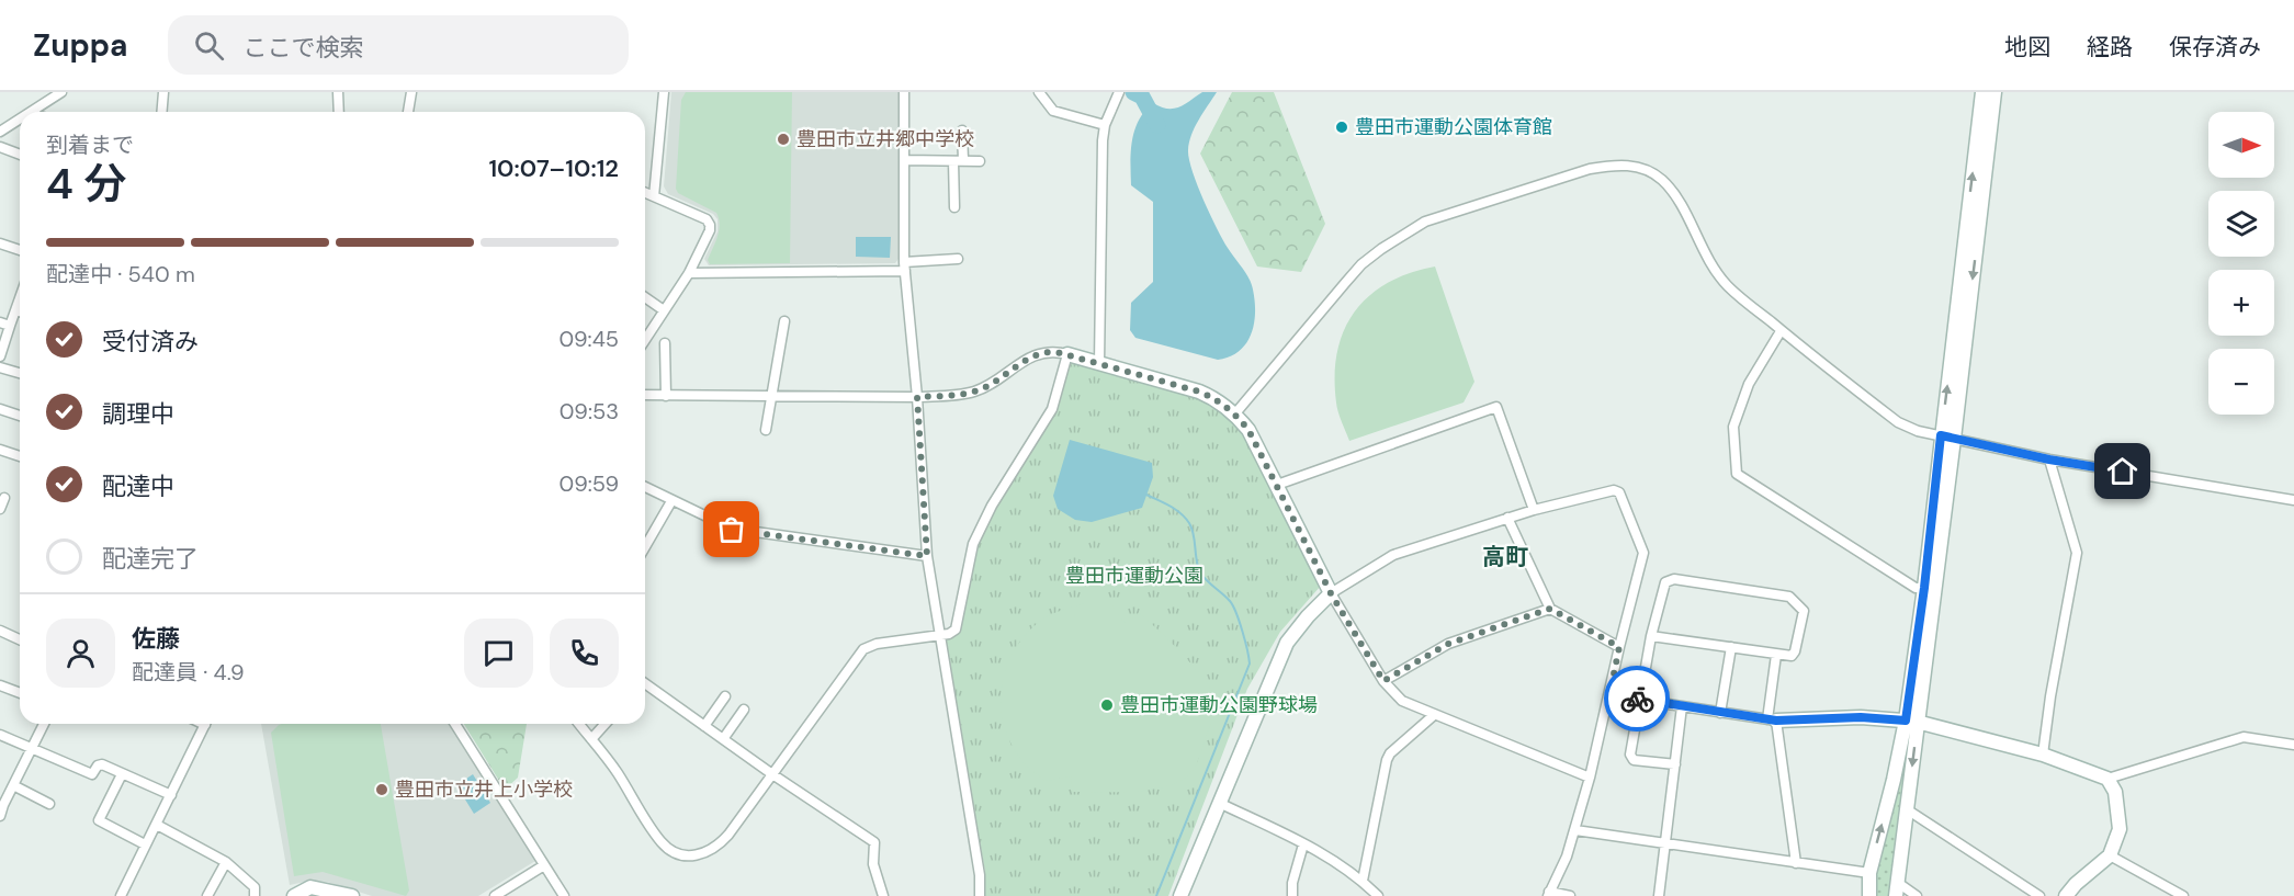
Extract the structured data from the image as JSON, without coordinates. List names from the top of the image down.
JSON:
{
  "districts": ["高町"],
  "parks": ["豊田市運動公園"],
  "places": [
    "豊田市運動公園体育館",
    "豊田市立井郷中学校",
    "豊田市運動公園野球場",
    "豊田市立井上小学校"
  ],
  "north": "right",
  "page": {
    "header": "Zuppa",
    "search": "ここで検索",
    "nav": ["地図", "経路", "保存済み"],
    "map_buttons": ["+", "−"],
    "heading": ["4 分", "到着まで", "10:07–10:12"],
    "panel": ["佐藤", "配達員 · 4.9"],
    "bar": "配達中 · 540 m",
    "list": [
      ["受付済み", "09:45"],
      ["調理中", "09:53"],
      ["配達中", "09:59"],
      "配達完了"
    ]
  }
}
